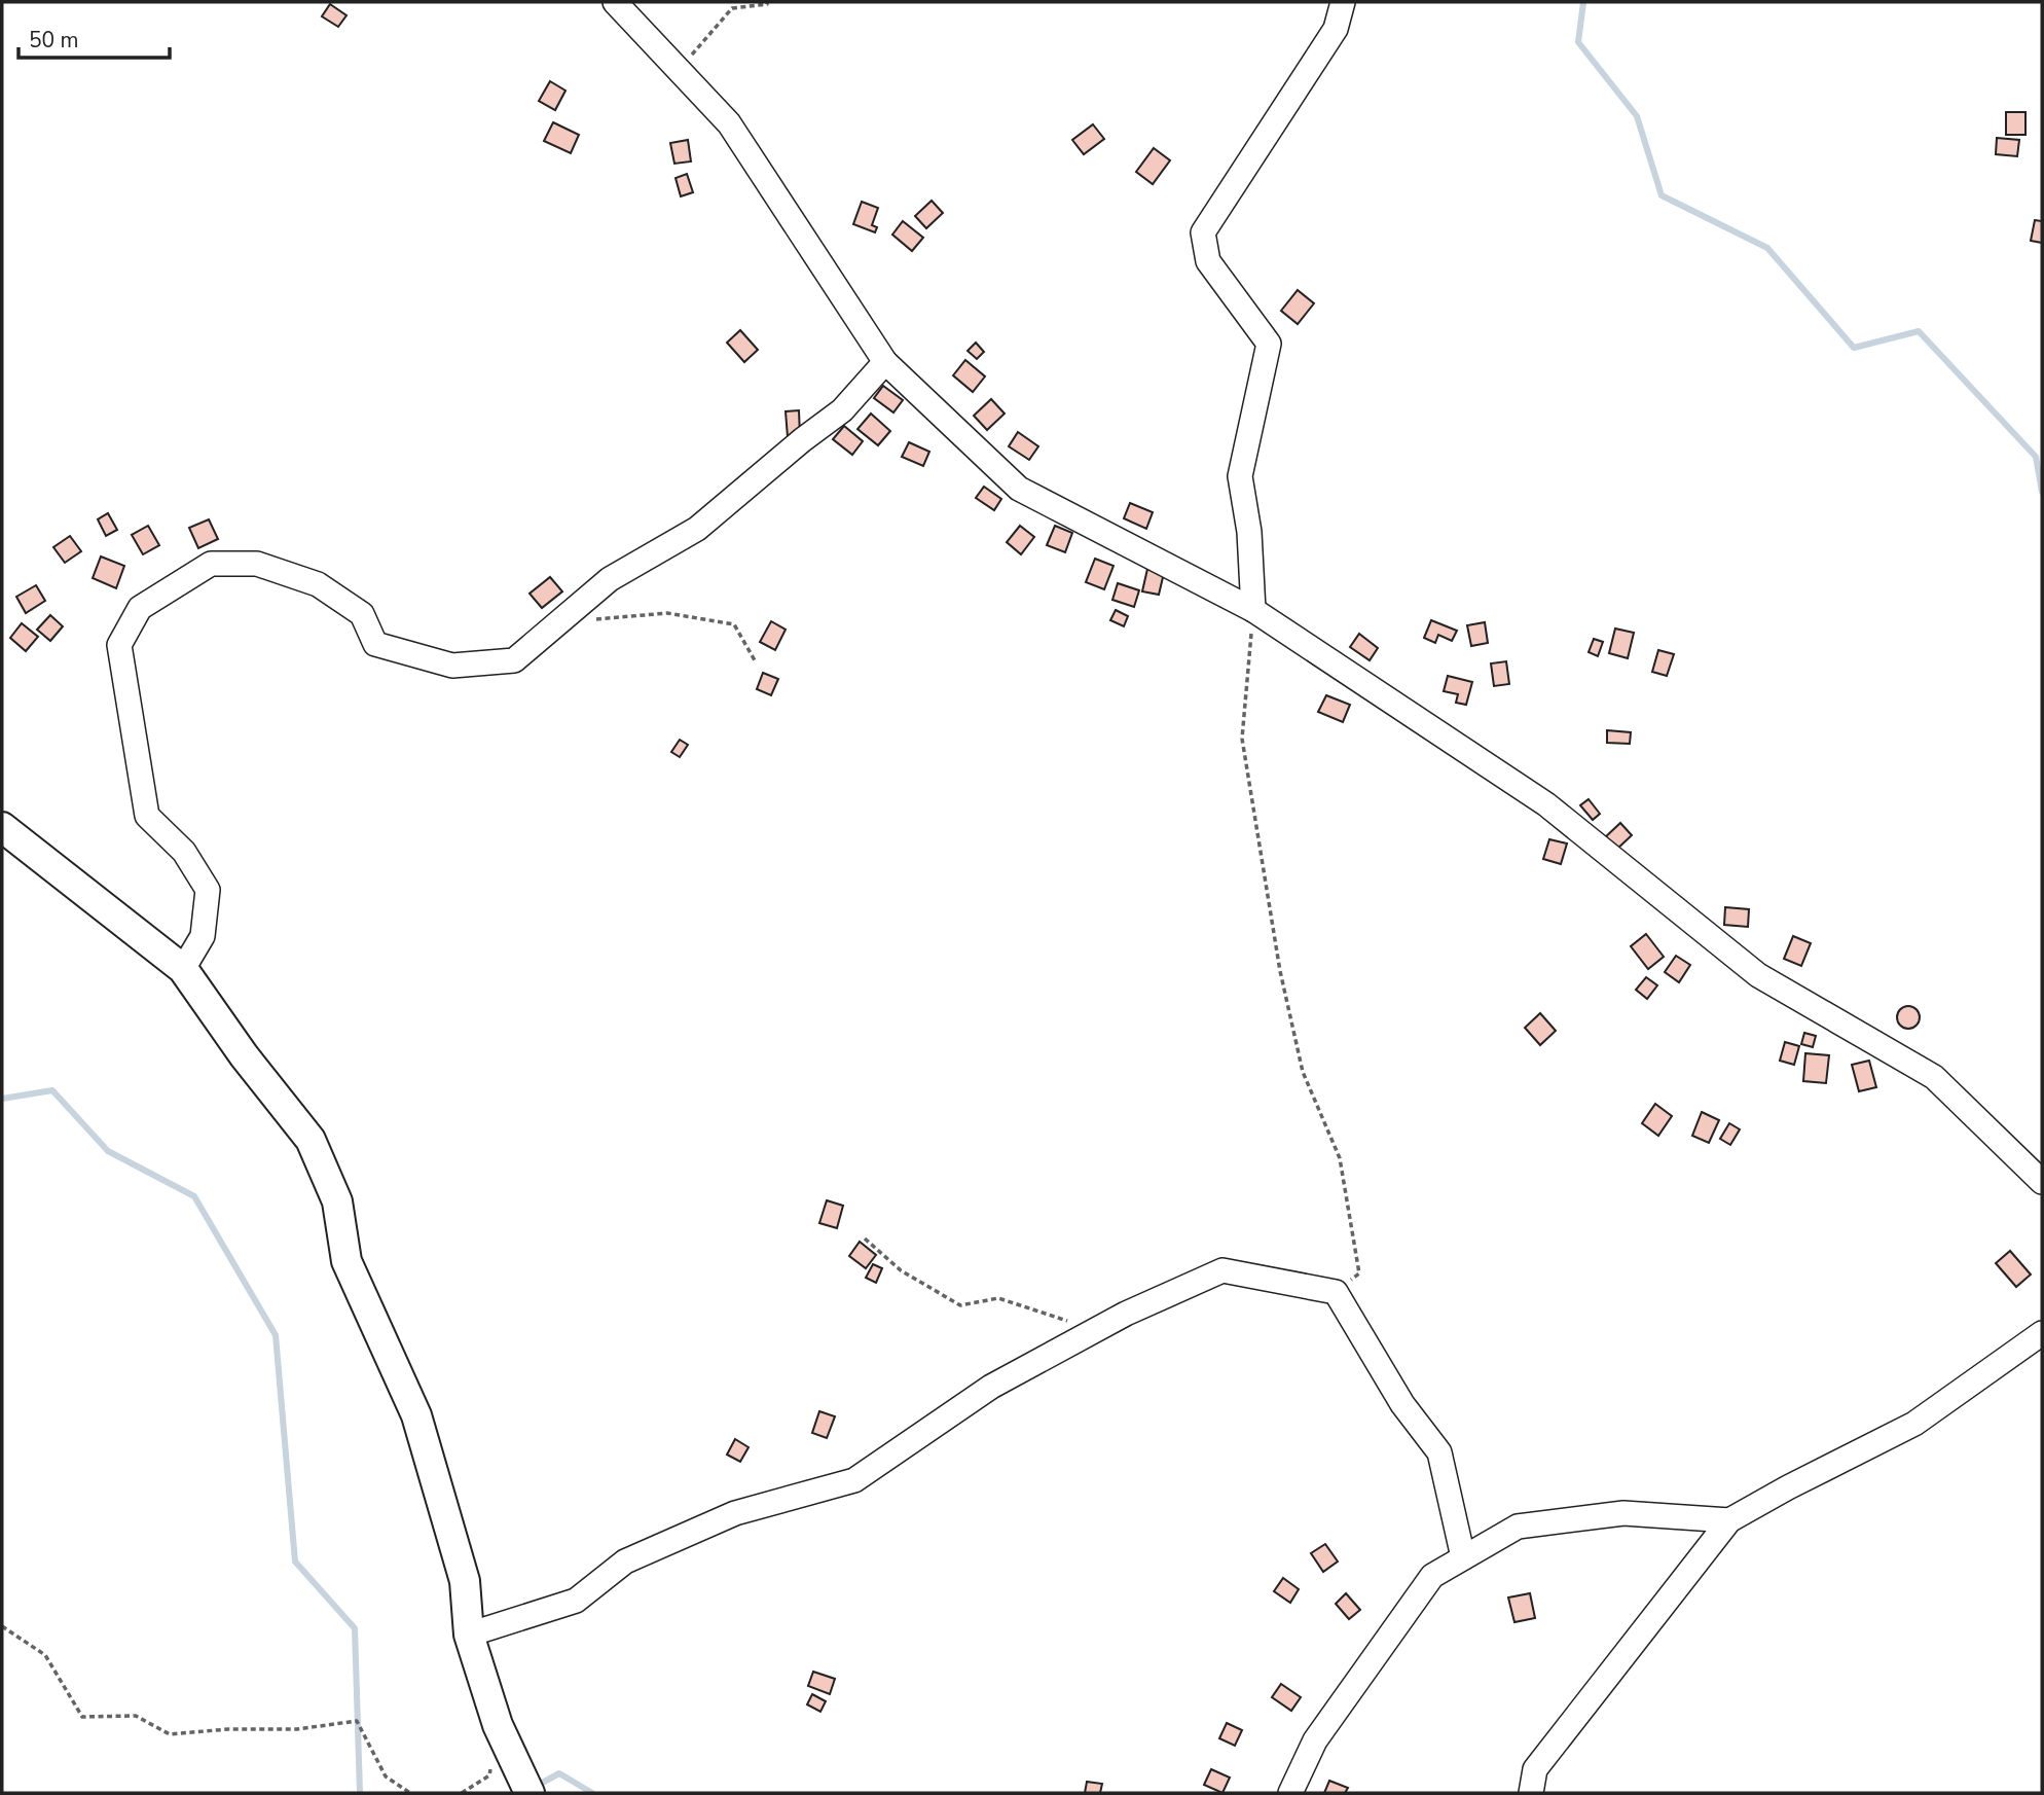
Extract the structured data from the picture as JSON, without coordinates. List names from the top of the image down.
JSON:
{
  "scale_bar": "50 m"
}
